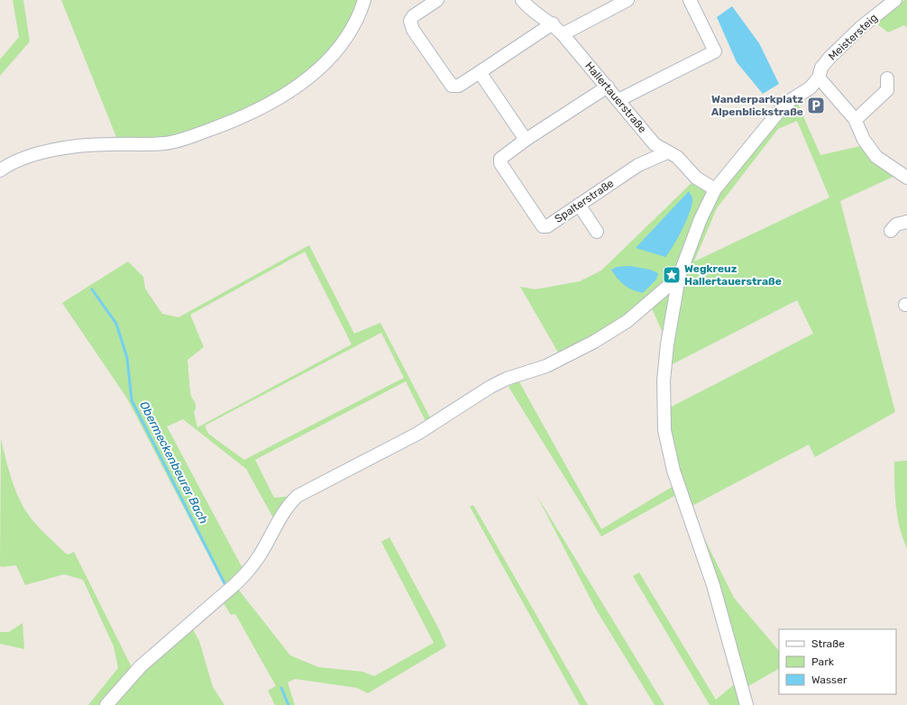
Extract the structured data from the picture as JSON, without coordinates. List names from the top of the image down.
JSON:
{
  "streets": {
    "street": ["Meistersteig", "Hallertauerstraße", "Spalterstraße"]
  },
  "crossings": [
    ["Meistersteig", "Hallertauerstraße"],
    ["Hallertauerstraße", "Spalterstraße"]
  ],
  "water": ["Obermeckenbeurer Bach"],
  "places": {
    "parking": ["Wanderparkplatz Alpenblickstraße"],
    "place": ["Wegkreuz Hallertauerstraße"]
  },
  "legend": ["Straße", "Park", "Wasser"]
}
